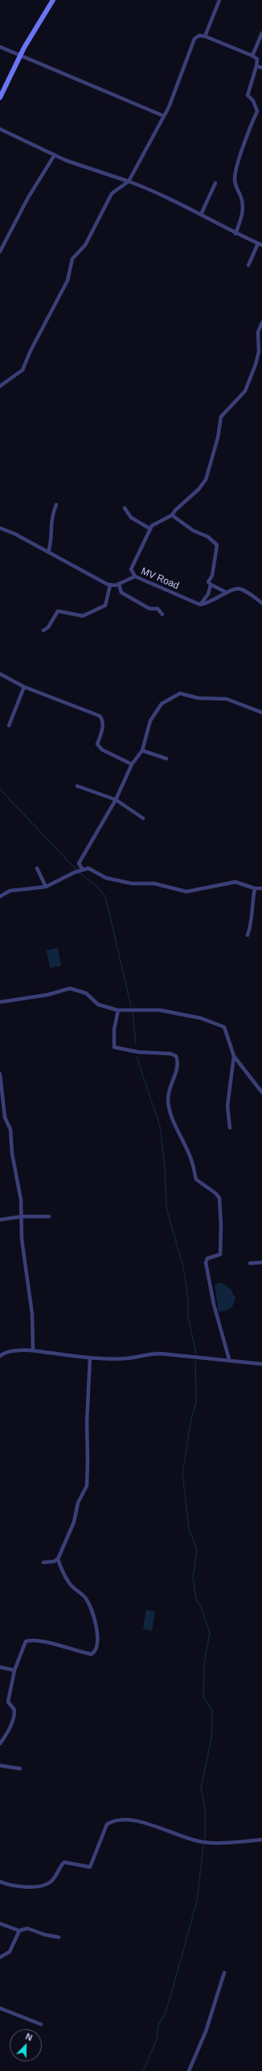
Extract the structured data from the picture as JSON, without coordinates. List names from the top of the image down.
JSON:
{
  "streets": {
    "street": ["MV Road"]
  },
  "north": "top"
}
